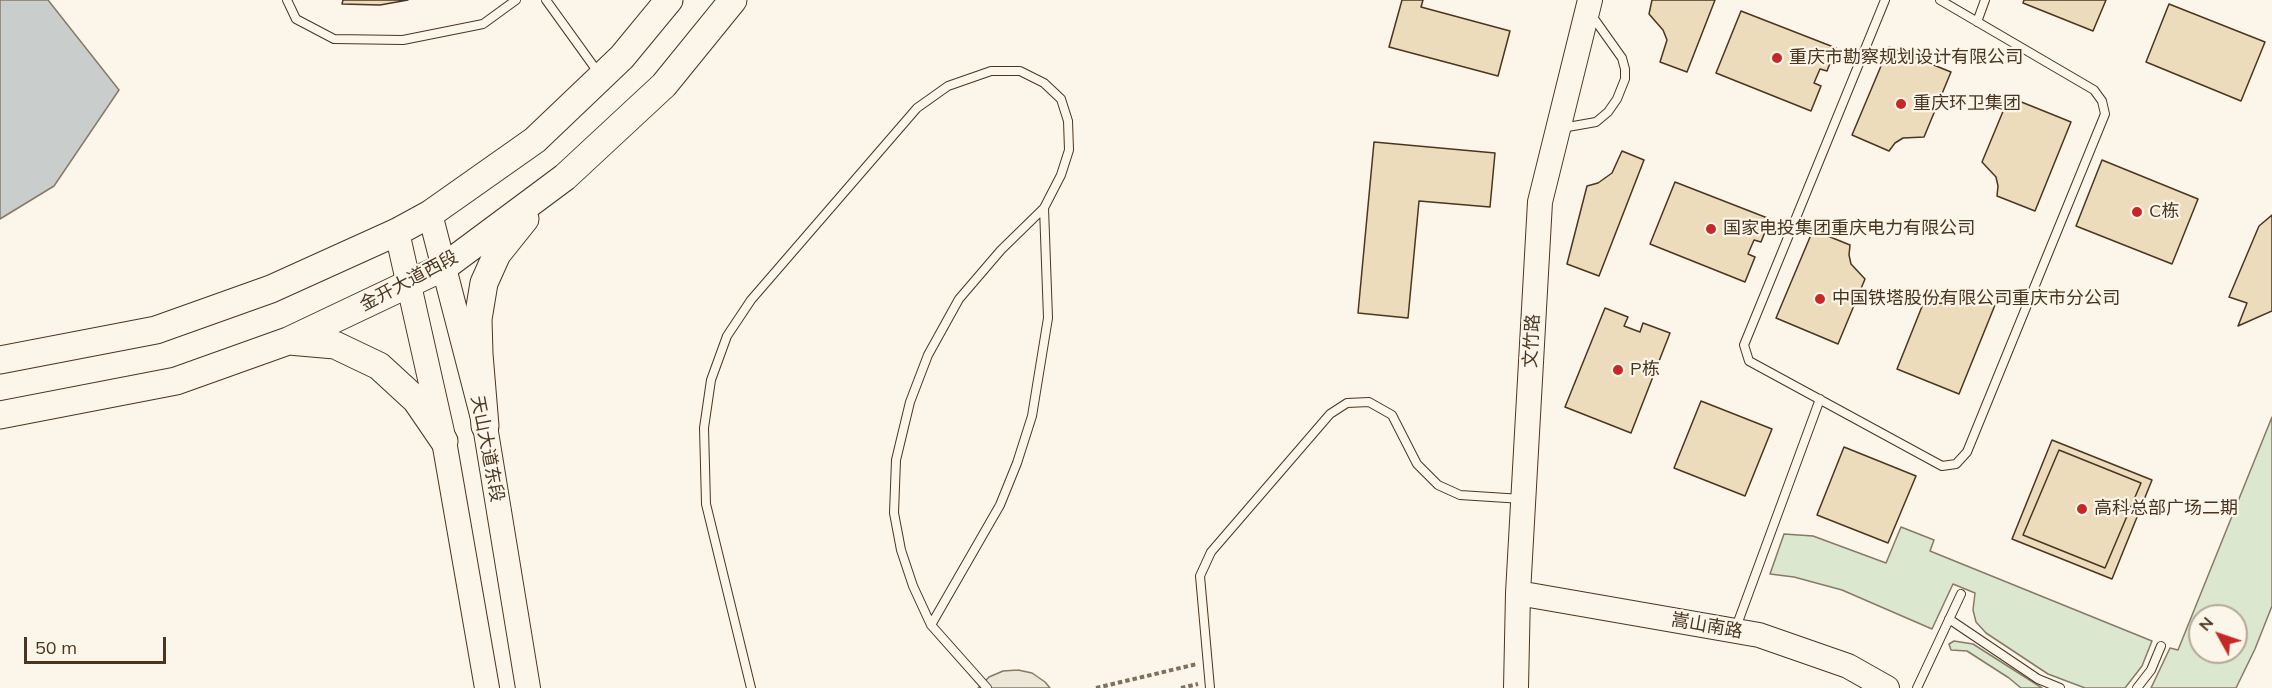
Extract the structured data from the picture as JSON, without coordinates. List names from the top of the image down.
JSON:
{
  "streets": {
    "main road": ["金开大道西段"],
    "street": ["文竹路", "天山大道东段", "嵩山南路"]
  },
  "crossings": [
    ["金开大道西段", "天山大道东段"],
    ["文竹路", "嵩山南路"]
  ],
  "places": [
    "重庆市勘察规划设计有限公司",
    "重庆环卫集团",
    "C栋",
    "国家电投集团重庆电力有限公司",
    "中国铁塔股份有限公司重庆市分公司",
    "P栋",
    "高科总部广场二期"
  ],
  "scale_bar": "50 m",
  "north": "top left"
}
